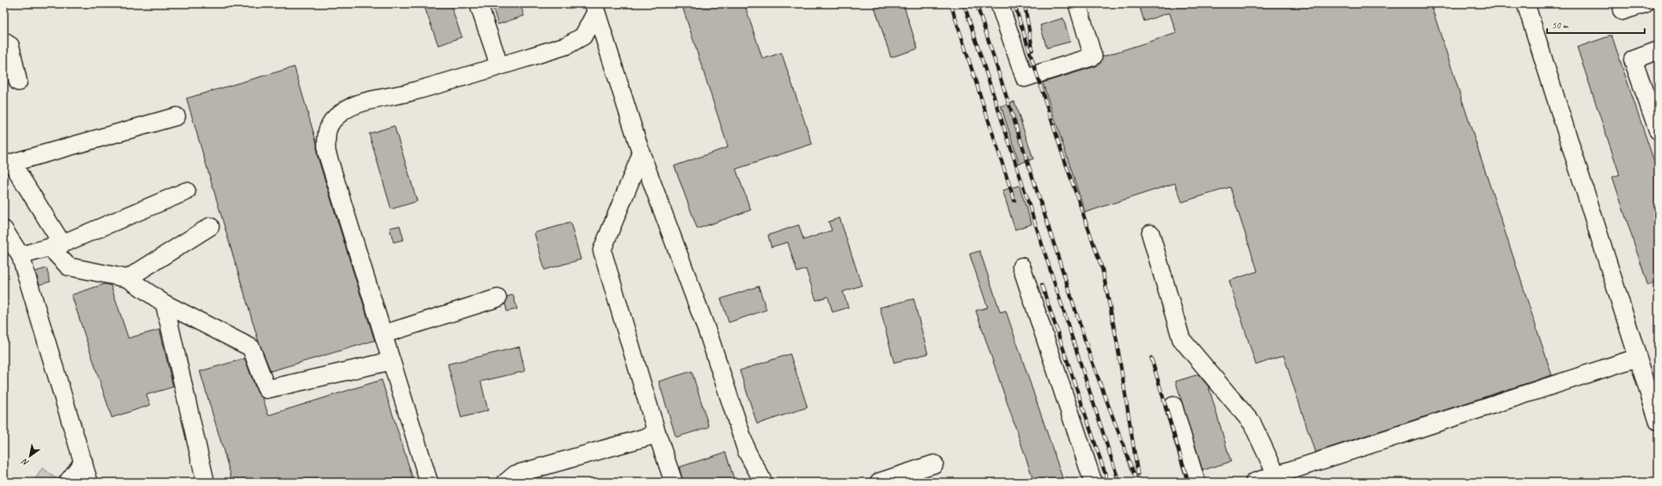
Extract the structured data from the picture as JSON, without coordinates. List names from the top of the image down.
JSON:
{
  "scale_bar": "50 m",
  "north": "bottom left"
}
